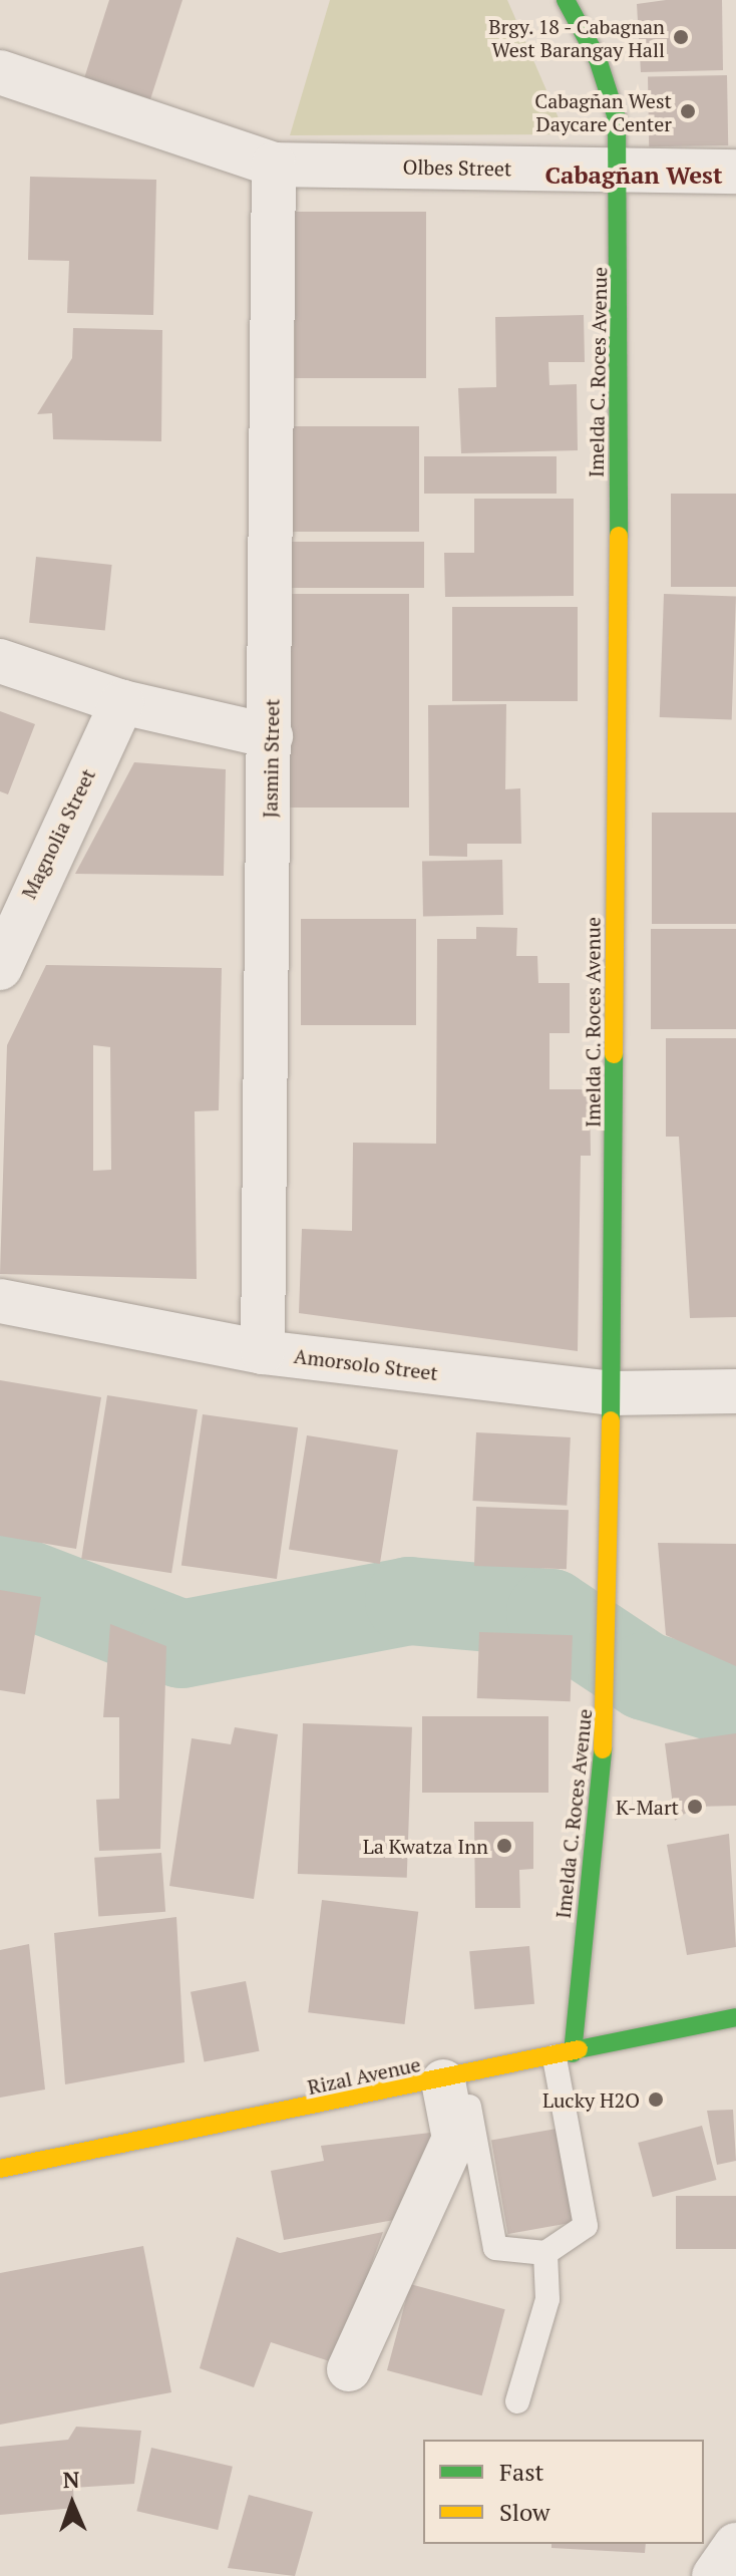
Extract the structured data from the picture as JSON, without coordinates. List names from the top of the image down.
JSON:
{
  "streets": {
    "main road": ["Imelda C. Roces Avenue", "Rizal Avenue"],
    "street": [
      "Olbes Street",
      "Jasmin Street",
      "Magnolia Street",
      "Amorsolo Street"
    ]
  },
  "crossings": [
    ["Olbes Street", "Imelda C. Roces Avenue"],
    ["Olbes Street", "Jasmin Street"],
    ["Imelda C. Roces Avenue", "Amorsolo Street"],
    ["Imelda C. Roces Avenue", "Rizal Avenue"],
    ["Jasmin Street", "Amorsolo Street"]
  ],
  "districts": ["Cabagñan West"],
  "places": [
    "Brgy. 18 - Cabagnan West Barangay Hall",
    "Cabagñan West Daycare Center",
    "K-Mart",
    "La Kwatza Inn",
    "Lucky H2O"
  ],
  "legend": ["Fast", "Slow"],
  "north": "top"
}
